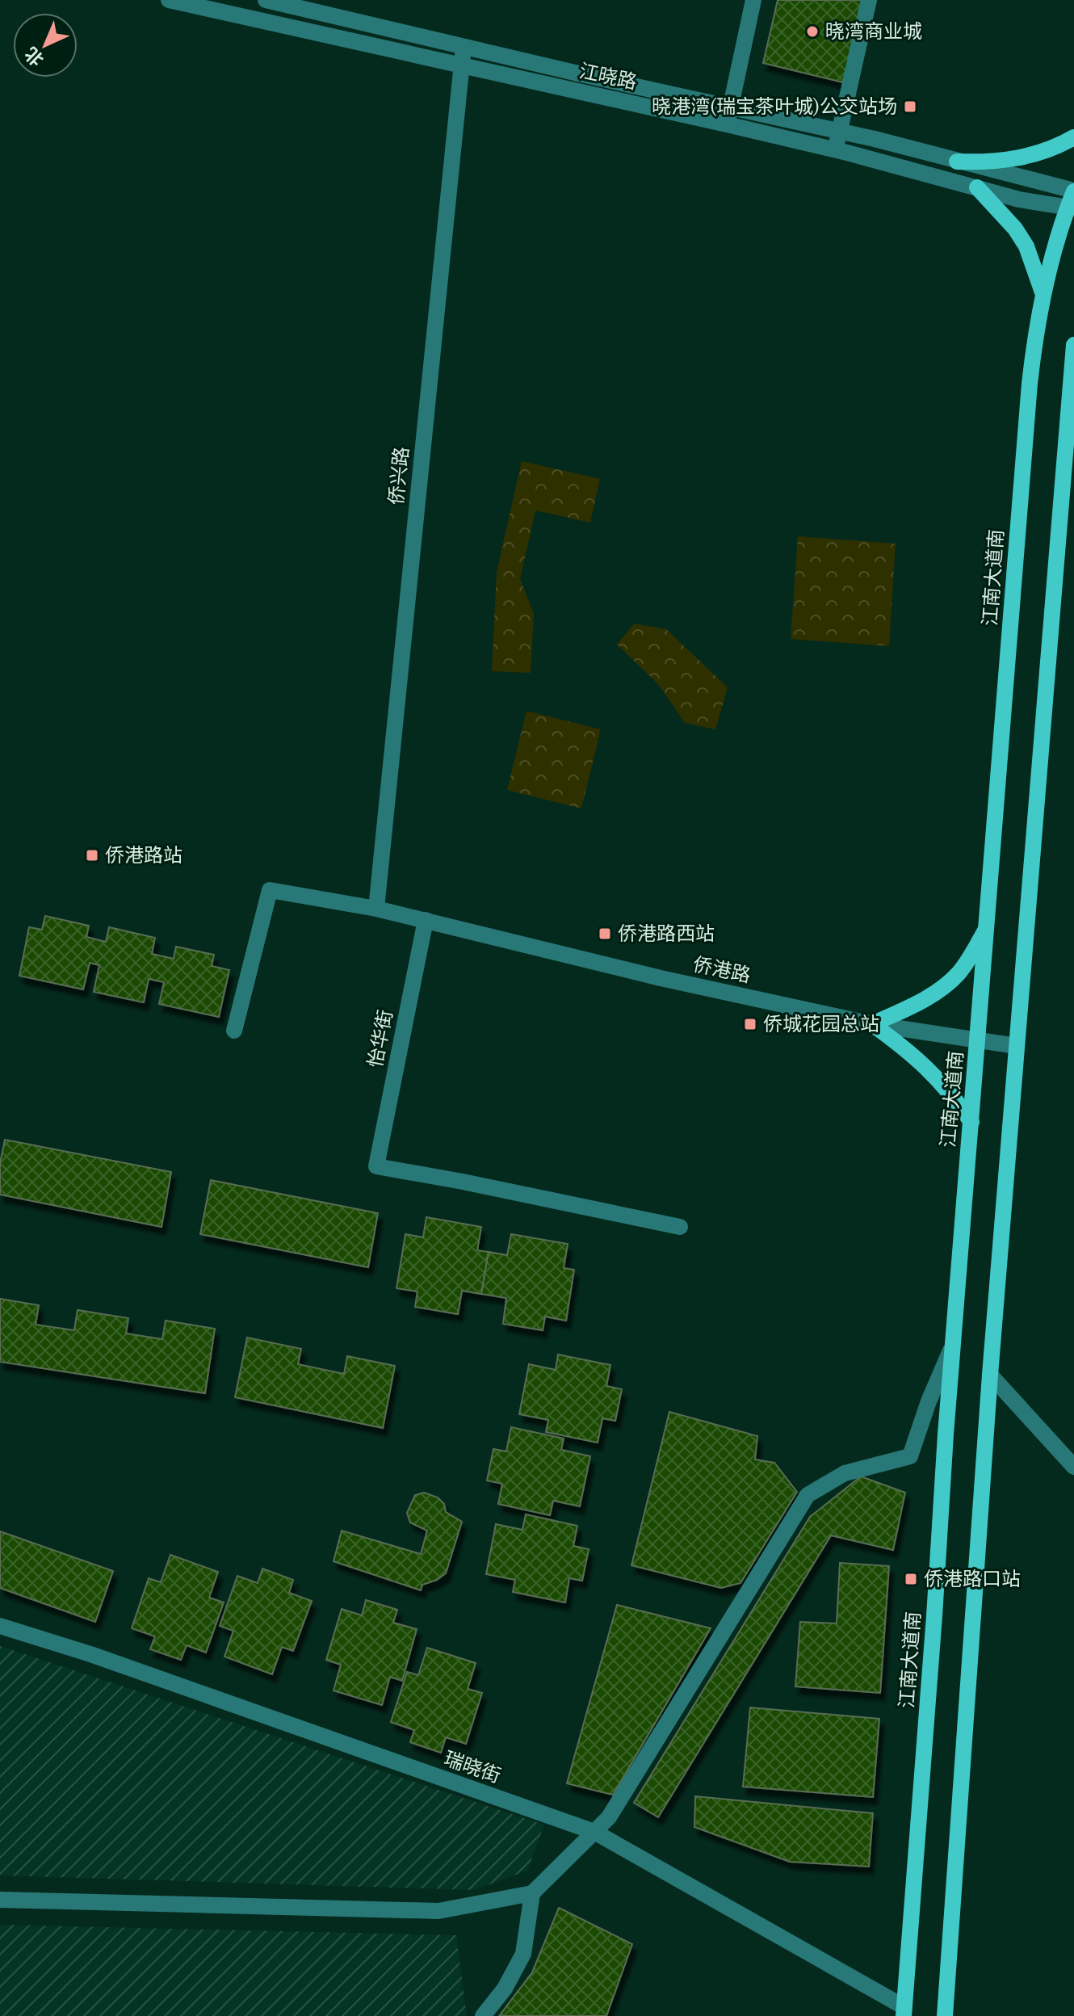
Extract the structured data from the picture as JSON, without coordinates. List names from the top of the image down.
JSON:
{
  "streets": {
    "main road": ["江南大道南"],
    "street": [
      "江晓路",
      "侨兴路",
      "侨港路",
      "怡华街",
      "瑞晓街"
    ]
  },
  "crossings": [
    ["江晓路", "侨兴路"],
    ["江晓路", "江南大道南"],
    ["侨兴路", "侨港路"],
    ["江南大道南", "侨港路"],
    ["江南大道南", "瑞晓街"],
    ["侨港路", "怡华街"]
  ],
  "places": {
    "other": ["晓湾商业城"],
    "transit": [
      "晓港湾(瑞宝茶叶城)公交站场",
      "侨港路站",
      "侨港路西站",
      "侨城花园总站",
      "侨港路口站"
    ]
  },
  "north": "bottom left"
}
